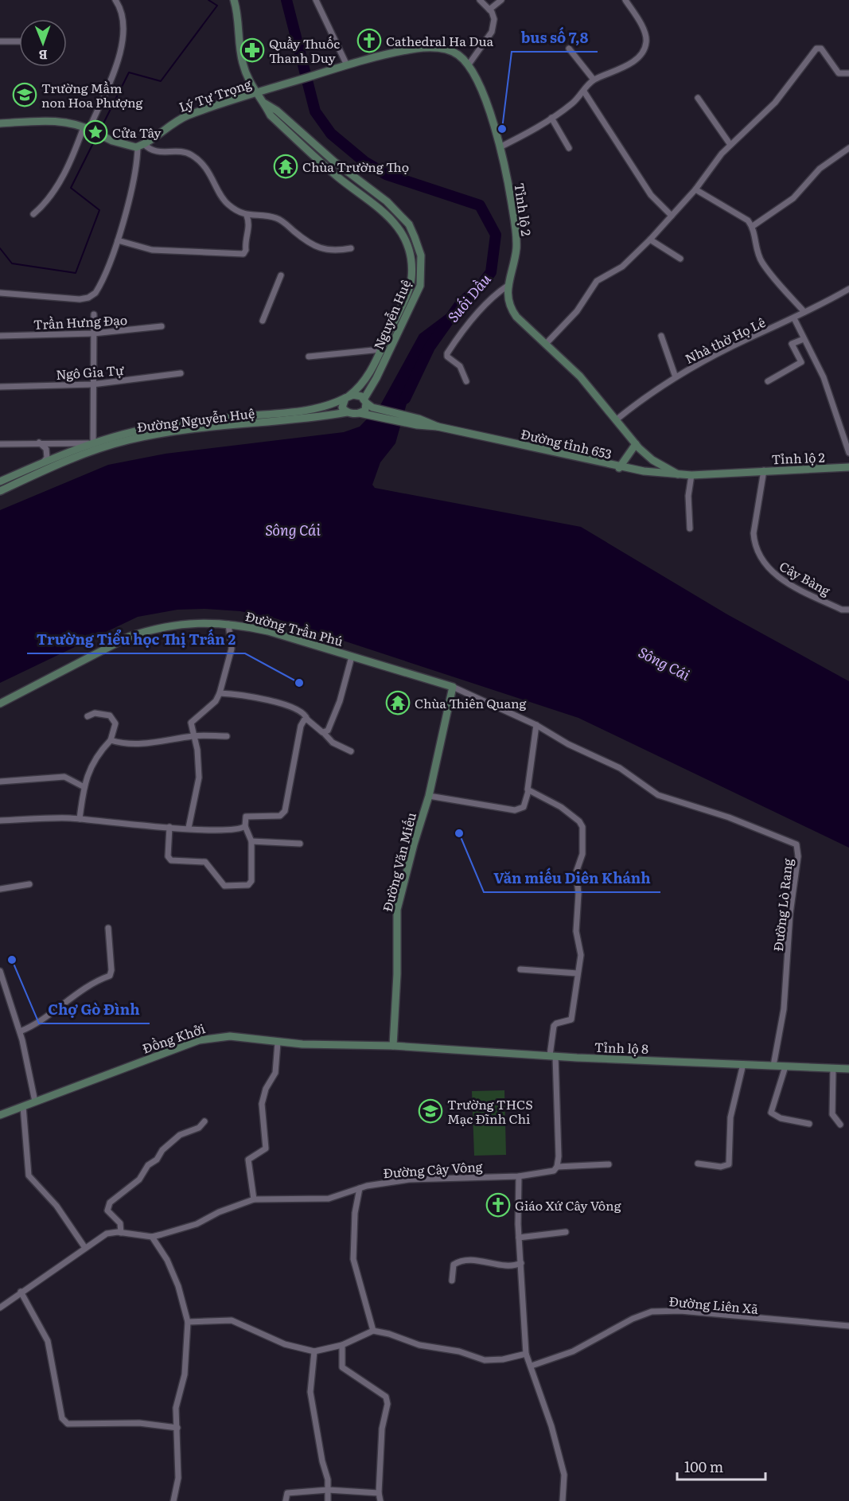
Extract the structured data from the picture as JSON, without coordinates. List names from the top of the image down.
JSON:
{
  "streets": {
    "main road": [
      "Lý Tự Trọng",
      "Tỉnh lộ 2",
      "Nguyễn Huệ",
      "Đường Nguyễn Huệ",
      "Đường tỉnh 653",
      "Đường Trần Phú",
      "Đường Văn Miếu",
      "Đồng Khởi",
      "Tỉnh lộ 8"
    ],
    "street": [
      "Trần Hưng Đạo",
      "Nhà thờ Họ Lê",
      "Ngô Gia Tự",
      "Cây Bàng",
      "Đường Lò Rang",
      "Đường Cây Vông",
      "Đường Liên Xã"
    ]
  },
  "crossings": [
    ["Lý Tự Trọng", "Tỉnh lộ 2"],
    ["Lý Tự Trọng", "Nguyễn Huệ"],
    ["Tỉnh lộ 2", "Nhà thờ Họ Lê"],
    ["Tỉnh lộ 2", "Đường tỉnh 653"],
    ["Tỉnh lộ 2", "Cây Bàng"],
    ["Nguyễn Huệ", "Đường Nguyễn Huệ"],
    ["Nguyễn Huệ", "Đường tỉnh 653"],
    ["Đường Nguyễn Huệ", "Đường tỉnh 653"],
    ["Đường Trần Phú", "Đường Văn Miếu"],
    ["Đường Văn Miếu", "Đồng Khởi"],
    ["Đường Văn Miếu", "Tỉnh lộ 8"],
    ["Đường Lò Rang", "Tỉnh lộ 8"],
    ["Đồng Khởi", "Tỉnh lộ 8"]
  ],
  "water": ["Suối Dầu", "Sông Cái"],
  "places": {
    "church": ["Cathedral Ha Dua", "Giáo Xứ Cây Vông"],
    "pharmacy": ["Quầy Thuốc Thanh Duy"],
    "school or university": ["Trường Mầm non Hoa Phượng", "Trường THCS Mạc Đĩnh Chi"],
    "other": [
      "bus số 7,8",
      "Trường Tiểu học Thị Trấn 2",
      "Văn miếu Diên Khánh",
      "Chợ Gò Đình"
    ],
    "place": ["Cửa Tây"],
    "temple": ["Chùa Trường Thọ", "Chùa Thiên Quang"]
  },
  "scale_bar": "100 m",
  "north": "bottom"
}
